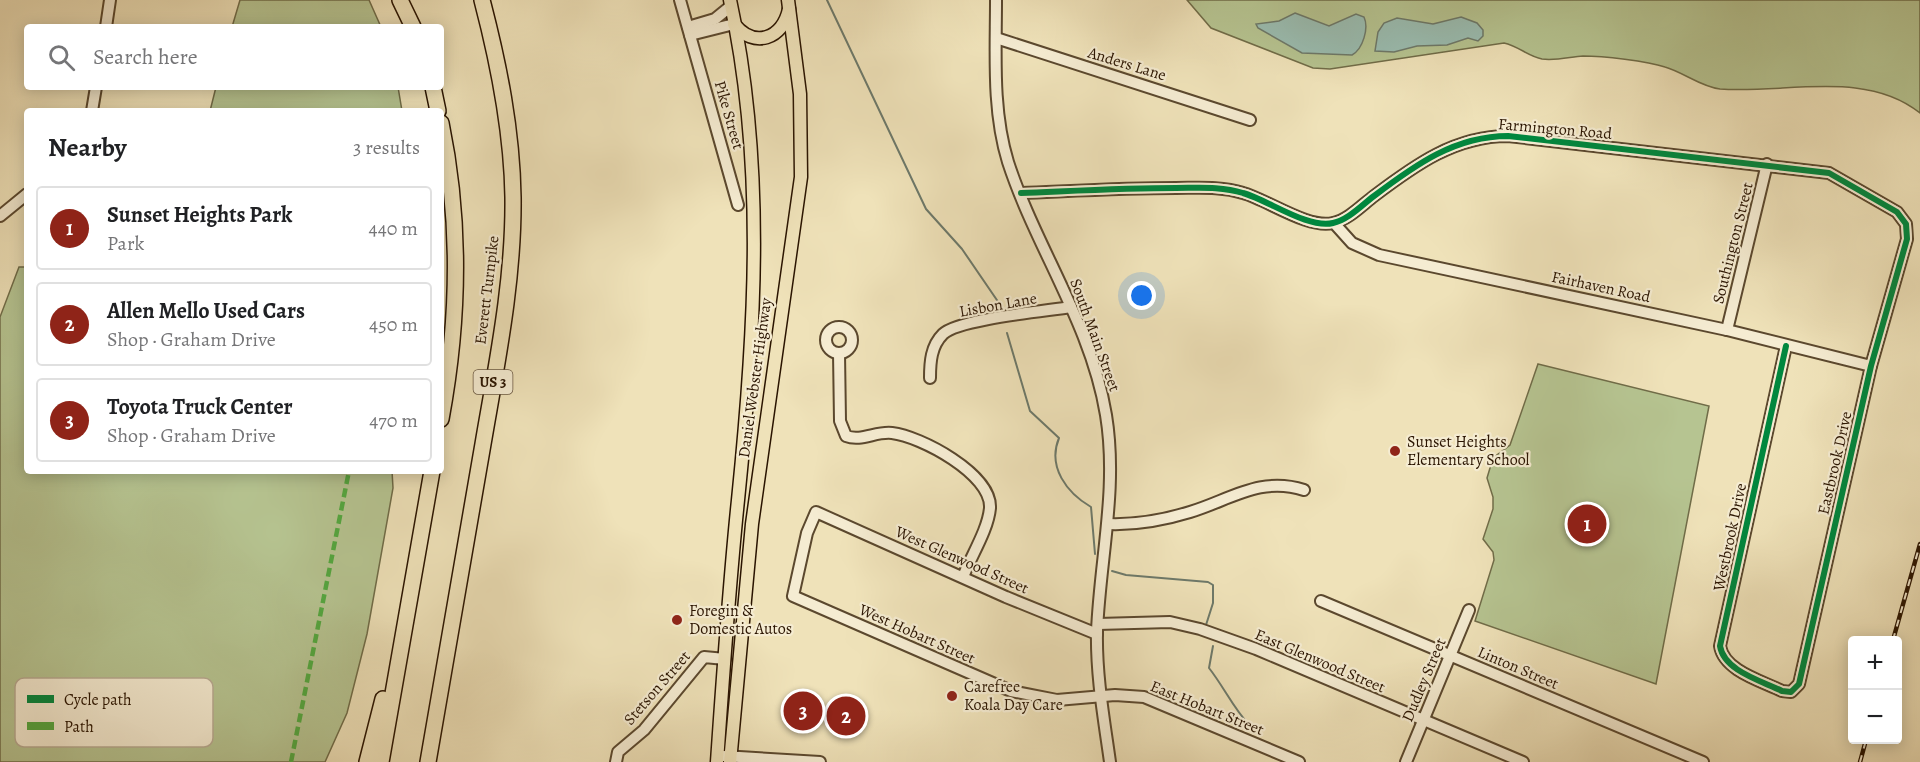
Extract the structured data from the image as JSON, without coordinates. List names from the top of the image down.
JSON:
{
  "streets": {
    "highway": ["Everett Turnpike", "US 3"],
    "main road": ["Daniel Webster Highway"],
    "street": [
      "Anders Lane",
      "Pike Street",
      "Farmington Road",
      "Southington Street",
      "Fairhaven Road",
      "Lisbon Lane",
      "South Main Street",
      "Eastbrook Drive",
      "Westbrook Drive",
      "West Glenwood Street",
      "West Hobart Street",
      "East Glenwood Street",
      "Linton Street",
      "Dudley Street",
      "Stetson Street",
      "East Hobart Street"
    ]
  },
  "crossings": [
    ["Anders Lane", "South Main Street"],
    ["Farmington Road", "Southington Street"],
    ["Farmington Road", "Fairhaven Road"],
    ["Farmington Road", "Eastbrook Drive"],
    ["Southington Street", "Fairhaven Road"],
    ["Fairhaven Road", "Eastbrook Drive"],
    ["Fairhaven Road", "Westbrook Drive"],
    ["Lisbon Lane", "South Main Street"],
    ["South Main Street", "West Glenwood Street"],
    ["South Main Street", "West Hobart Street"],
    ["South Main Street", "East Glenwood Street"],
    ["South Main Street", "East Hobart Street"],
    ["Daniel Webster Highway", "Stetson Street"],
    ["Eastbrook Drive", "Westbrook Drive"],
    ["West Glenwood Street", "West Hobart Street"],
    ["West Glenwood Street", "East Glenwood Street"],
    ["West Hobart Street", "East Hobart Street"],
    ["East Glenwood Street", "Dudley Street"],
    ["Linton Street", "Dudley Street"]
  ],
  "places": ["Sunset Heights Elementary School", "Foregin & Domestic Autos", "Carefree Koala Day Care"],
  "legend": ["Cycle path", "Path"],
  "page": {
    "search": "Search here",
    "heading": ["Nearby", "3 results"],
    "list": [
      {
        "mark": "1",
        "name": "Sunset Heights Park",
        "note": "Park",
        "value": "440 m"
      },
      {
        "mark": "2",
        "name": "Allen Mello Used Cars",
        "note": "Shop · Graham Drive",
        "value": "450 m"
      },
      {
        "mark": "3",
        "name": "Toyota Truck Center",
        "note": "Shop · Graham Drive",
        "value": "470 m"
      }
    ],
    "pins": ["1", "3", "2"],
    "map_buttons": ["+", "−"]
  }
}
